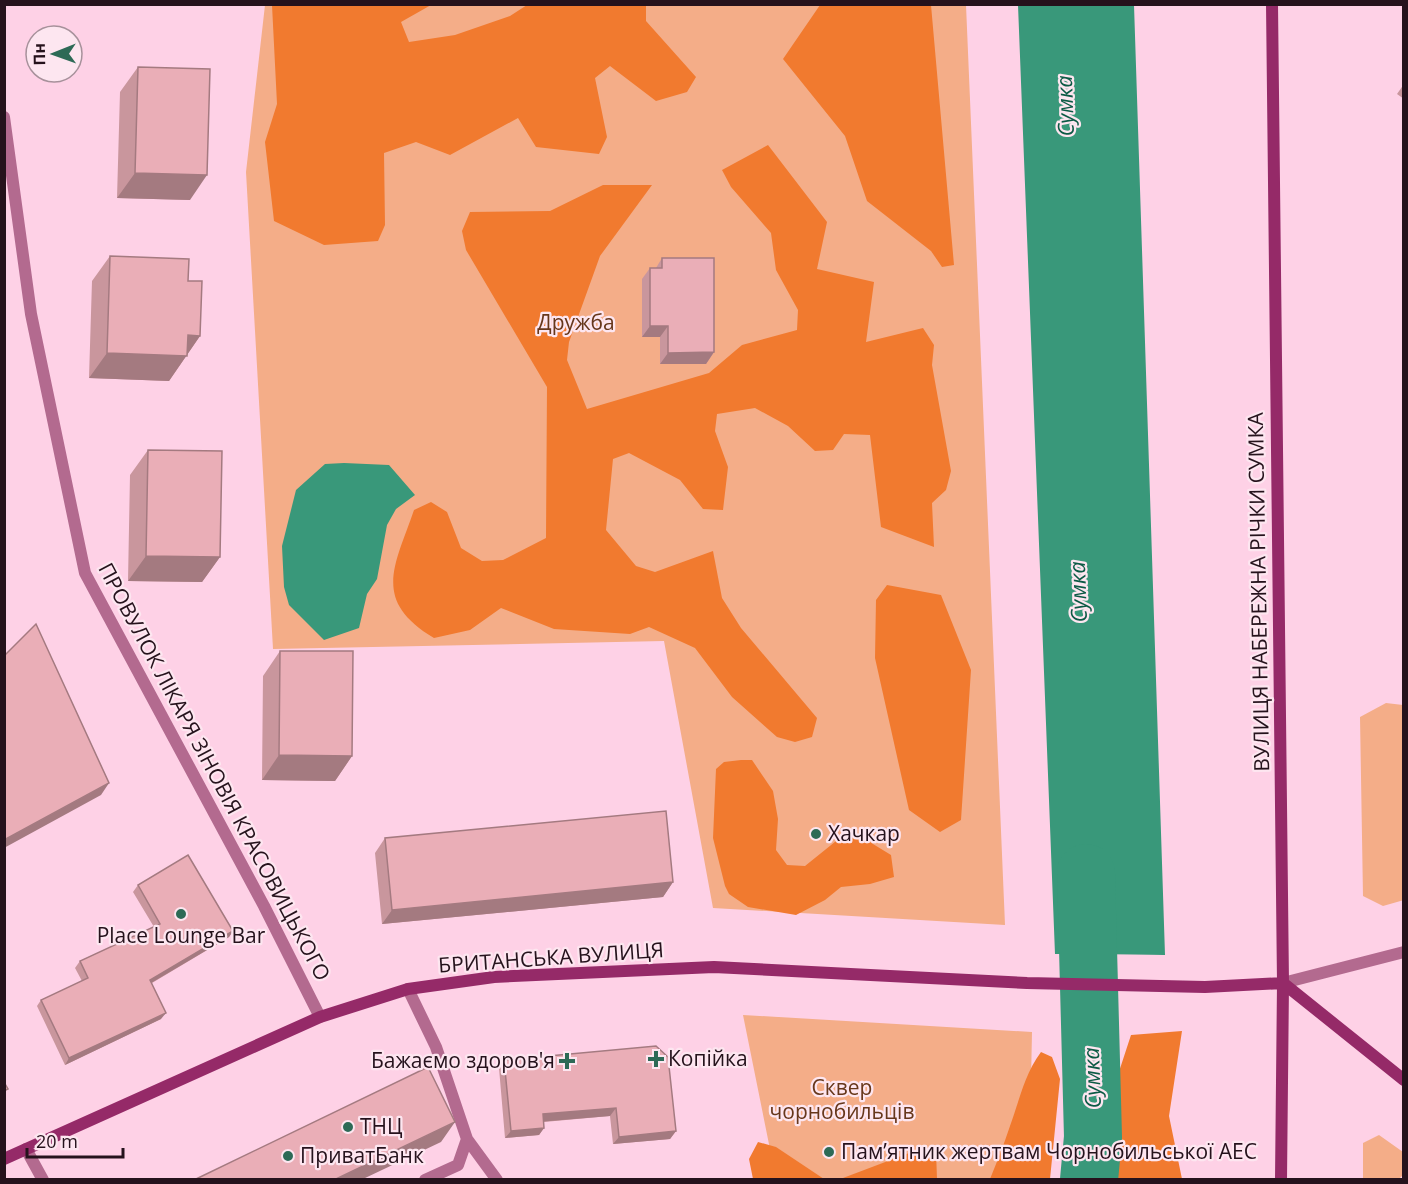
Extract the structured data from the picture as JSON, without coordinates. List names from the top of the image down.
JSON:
{
  "streets": {
    "main road": ["ВУЛИЦЯ НАБЕРЕЖНА РІЧКИ СУМКА", "БРИТАНСЬКА ВУЛИЦЯ"],
    "street": ["ПРОВУЛОК ЛІКАРЯ ЗІНОВІЯ КРАСОВИЦЬКОГО"]
  },
  "crossings": [
    ["ВУЛИЦЯ НАБЕРЕЖНА РІЧКИ СУМКА", "БРИТАНСЬКА ВУЛИЦЯ"],
    ["ПРОВУЛОК ЛІКАРЯ ЗІНОВІЯ КРАСОВИЦЬКОГО", "БРИТАНСЬКА ВУЛИЦЯ"]
  ],
  "water": ["Сумка"],
  "parks": ["Дружба", "Сквер чорнобильців"],
  "places": {
    "other": [
      "Хачкар",
      "Place Lounge Bar",
      "ТНЦ",
      "Пам’ятник жертвам Чорнобильської АЕС",
      "ПриватБанк"
    ],
    "health": ["Копійка", "Бажаємо здоров'я"]
  },
  "scale_bar": "20 m",
  "north": "left"
}
